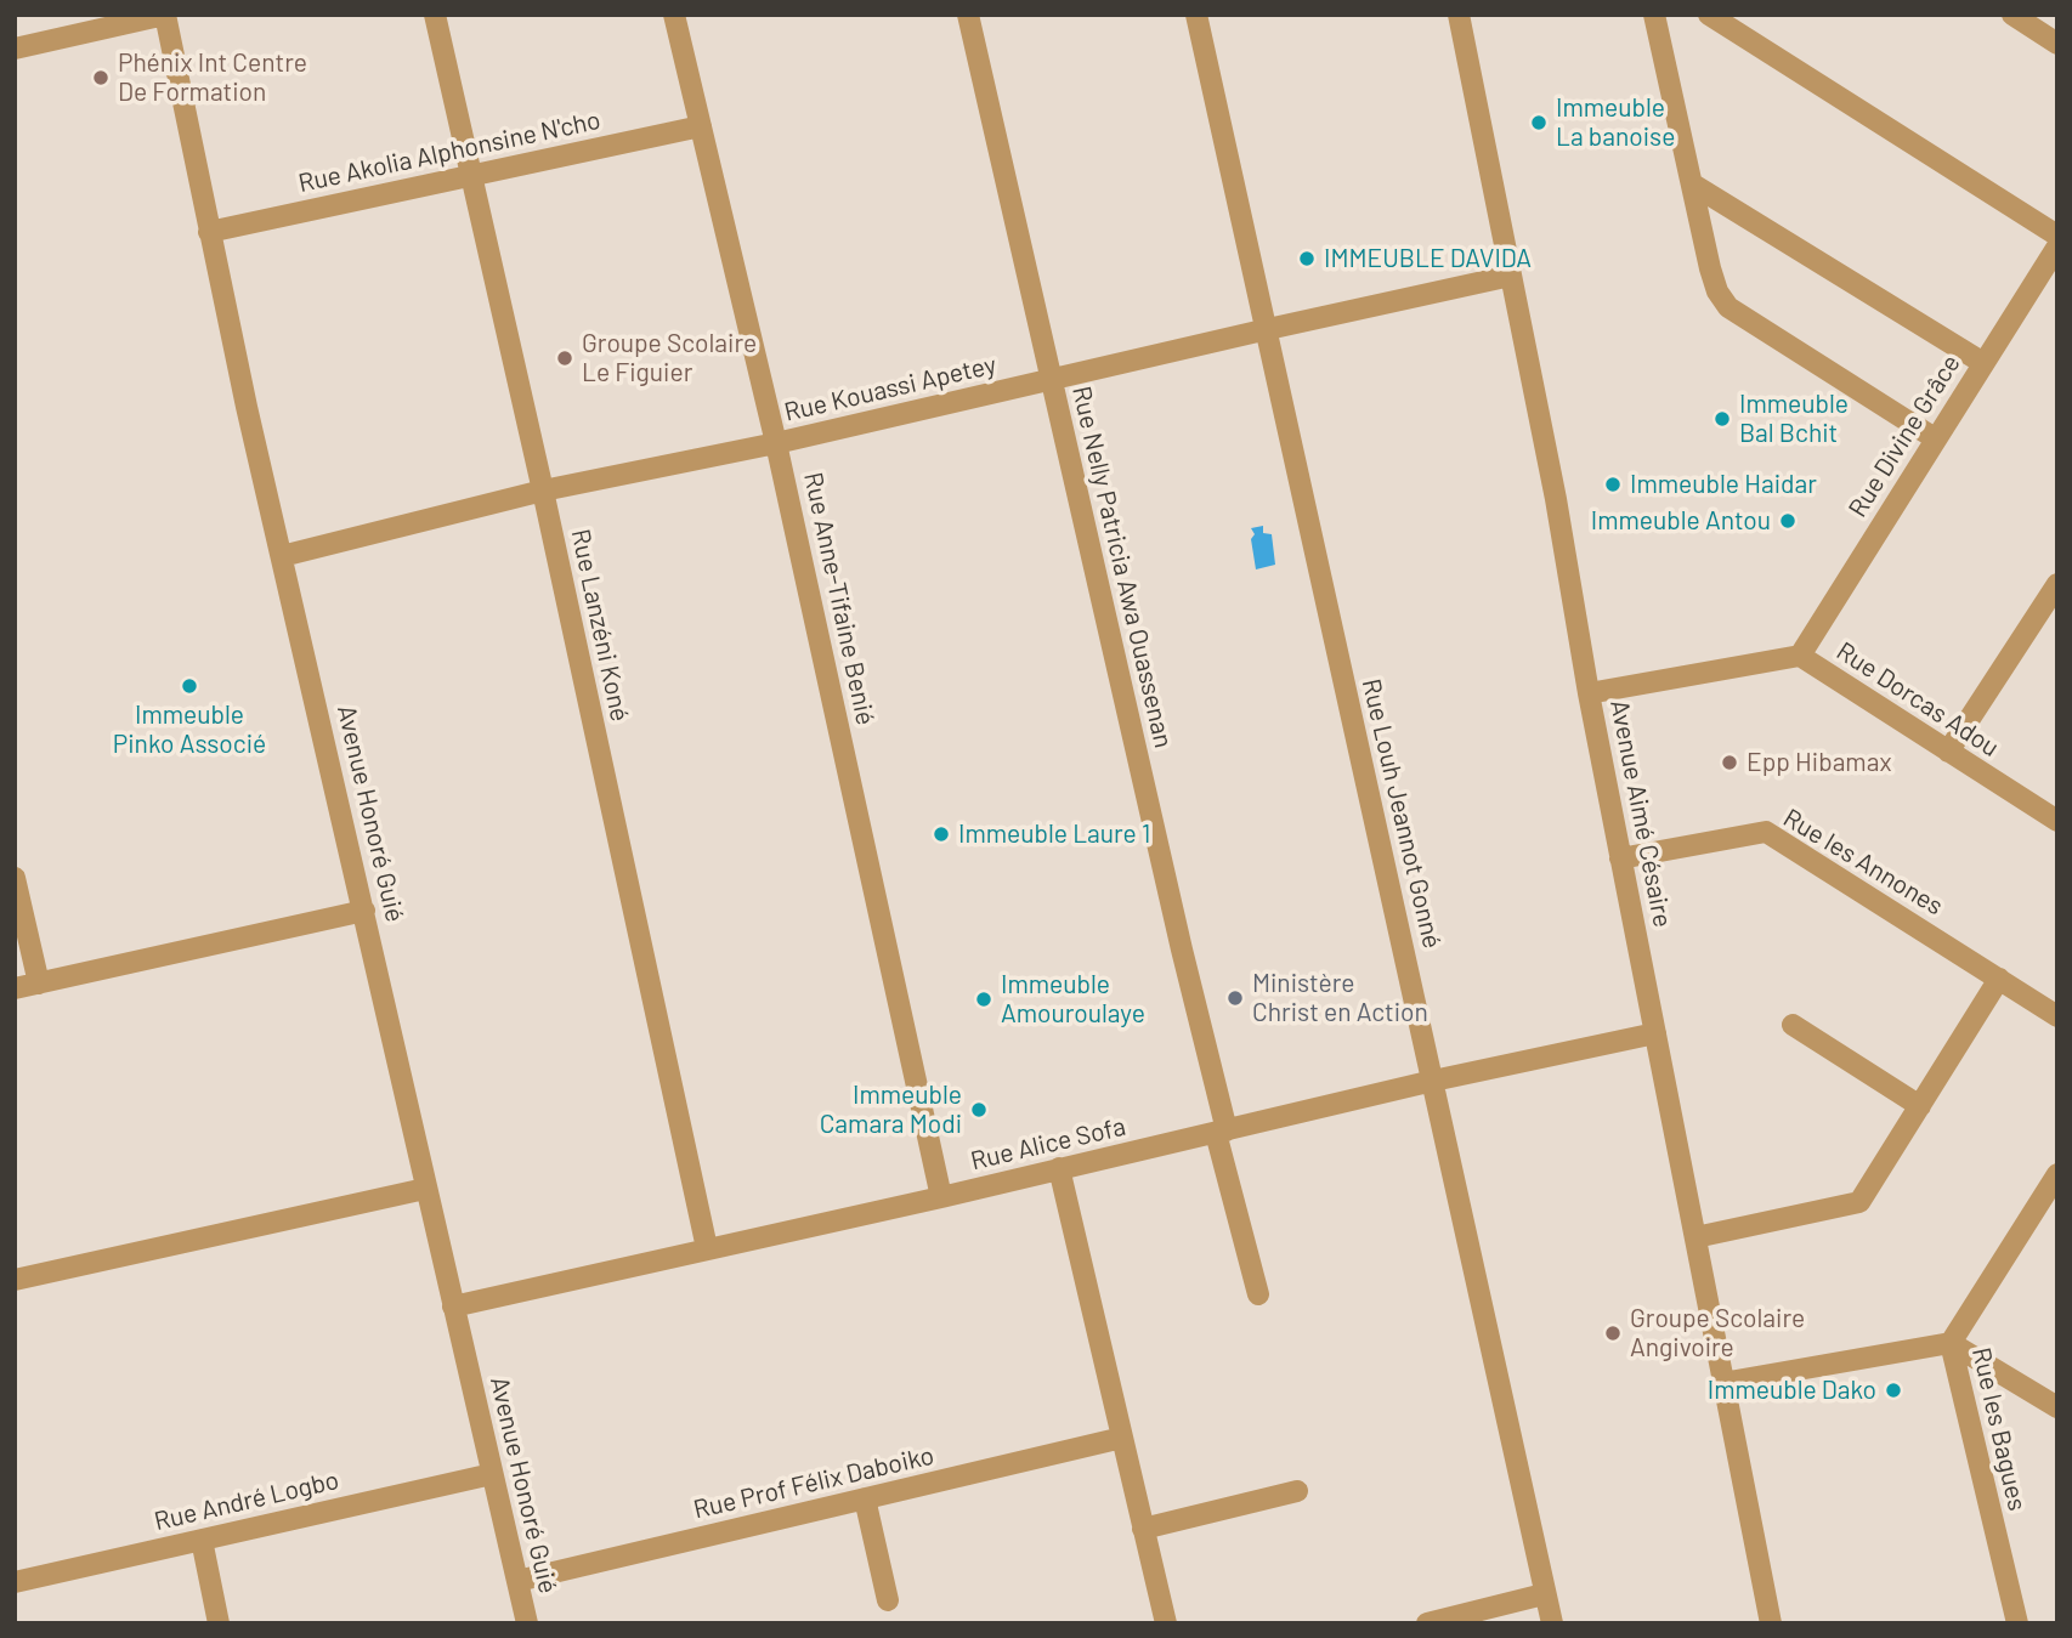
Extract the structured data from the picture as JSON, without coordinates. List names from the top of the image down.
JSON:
{
  "streets": {
    "street": [
      "Rue Akolia Alphonsine N'cho",
      "Rue Kouassi Apetey",
      "Rue Divine Grâce",
      "Rue Nelly Patricia Awa Ouassenan",
      "Rue Anne-Tifaine Benié",
      "Rue Lanzéni Koné",
      "Rue Dorcas Adou",
      "Avenue Honoré Guié",
      "Rue Louh Jeannot Gonné",
      "Avenue Aimé Césaire",
      "Rue les Annones",
      "Rue Alice Sofa",
      "Rue les Bagues",
      "Rue Prof Félix Daboiko",
      "Rue André Logbo"
    ]
  },
  "crossings": [
    ["Rue Akolia Alphonsine N'cho", "Rue Anne-Tifaine Benié"],
    ["Rue Akolia Alphonsine N'cho", "Rue Lanzéni Koné"],
    ["Rue Akolia Alphonsine N'cho", "Avenue Honoré Guié"],
    ["Rue Kouassi Apetey", "Rue Nelly Patricia Awa Ouassenan"],
    ["Rue Kouassi Apetey", "Rue Anne-Tifaine Benié"],
    ["Rue Kouassi Apetey", "Rue Lanzéni Koné"],
    ["Rue Kouassi Apetey", "Avenue Honoré Guié"],
    ["Rue Kouassi Apetey", "Rue Louh Jeannot Gonné"],
    ["Rue Kouassi Apetey", "Avenue Aimé Césaire"],
    ["Rue Divine Grâce", "Rue Dorcas Adou"],
    ["Rue Nelly Patricia Awa Ouassenan", "Rue Alice Sofa"],
    ["Rue Anne-Tifaine Benié", "Rue Alice Sofa"],
    ["Rue Lanzéni Koné", "Rue Alice Sofa"],
    ["Rue Dorcas Adou", "Avenue Aimé Césaire"],
    ["Avenue Honoré Guié", "Rue Alice Sofa"],
    ["Avenue Honoré Guié", "Rue Prof Félix Daboiko"],
    ["Avenue Honoré Guié", "Rue André Logbo"],
    ["Rue Louh Jeannot Gonné", "Rue Alice Sofa"],
    ["Avenue Aimé Césaire", "Rue les Annones"],
    ["Avenue Aimé Césaire", "Rue Alice Sofa"]
  ],
  "places": [
    "Phénix Int Centre De Formation",
    "Immeuble La banoise",
    "IMMEUBLE DAVIDA",
    "Groupe Scolaire Le Figuier",
    "Immeuble Bal Bchit",
    "Immeuble Haidar",
    "Immeuble Antou",
    "Immeuble Pinko Associé",
    "Epp Hibamax",
    "Immeuble Laure 1",
    "Ministère Christ en Action",
    "Immeuble Amouroulaye",
    "Immeuble Camara Modi",
    "Groupe Scolaire Angivoire",
    "Immeuble Dako"
  ]
}
